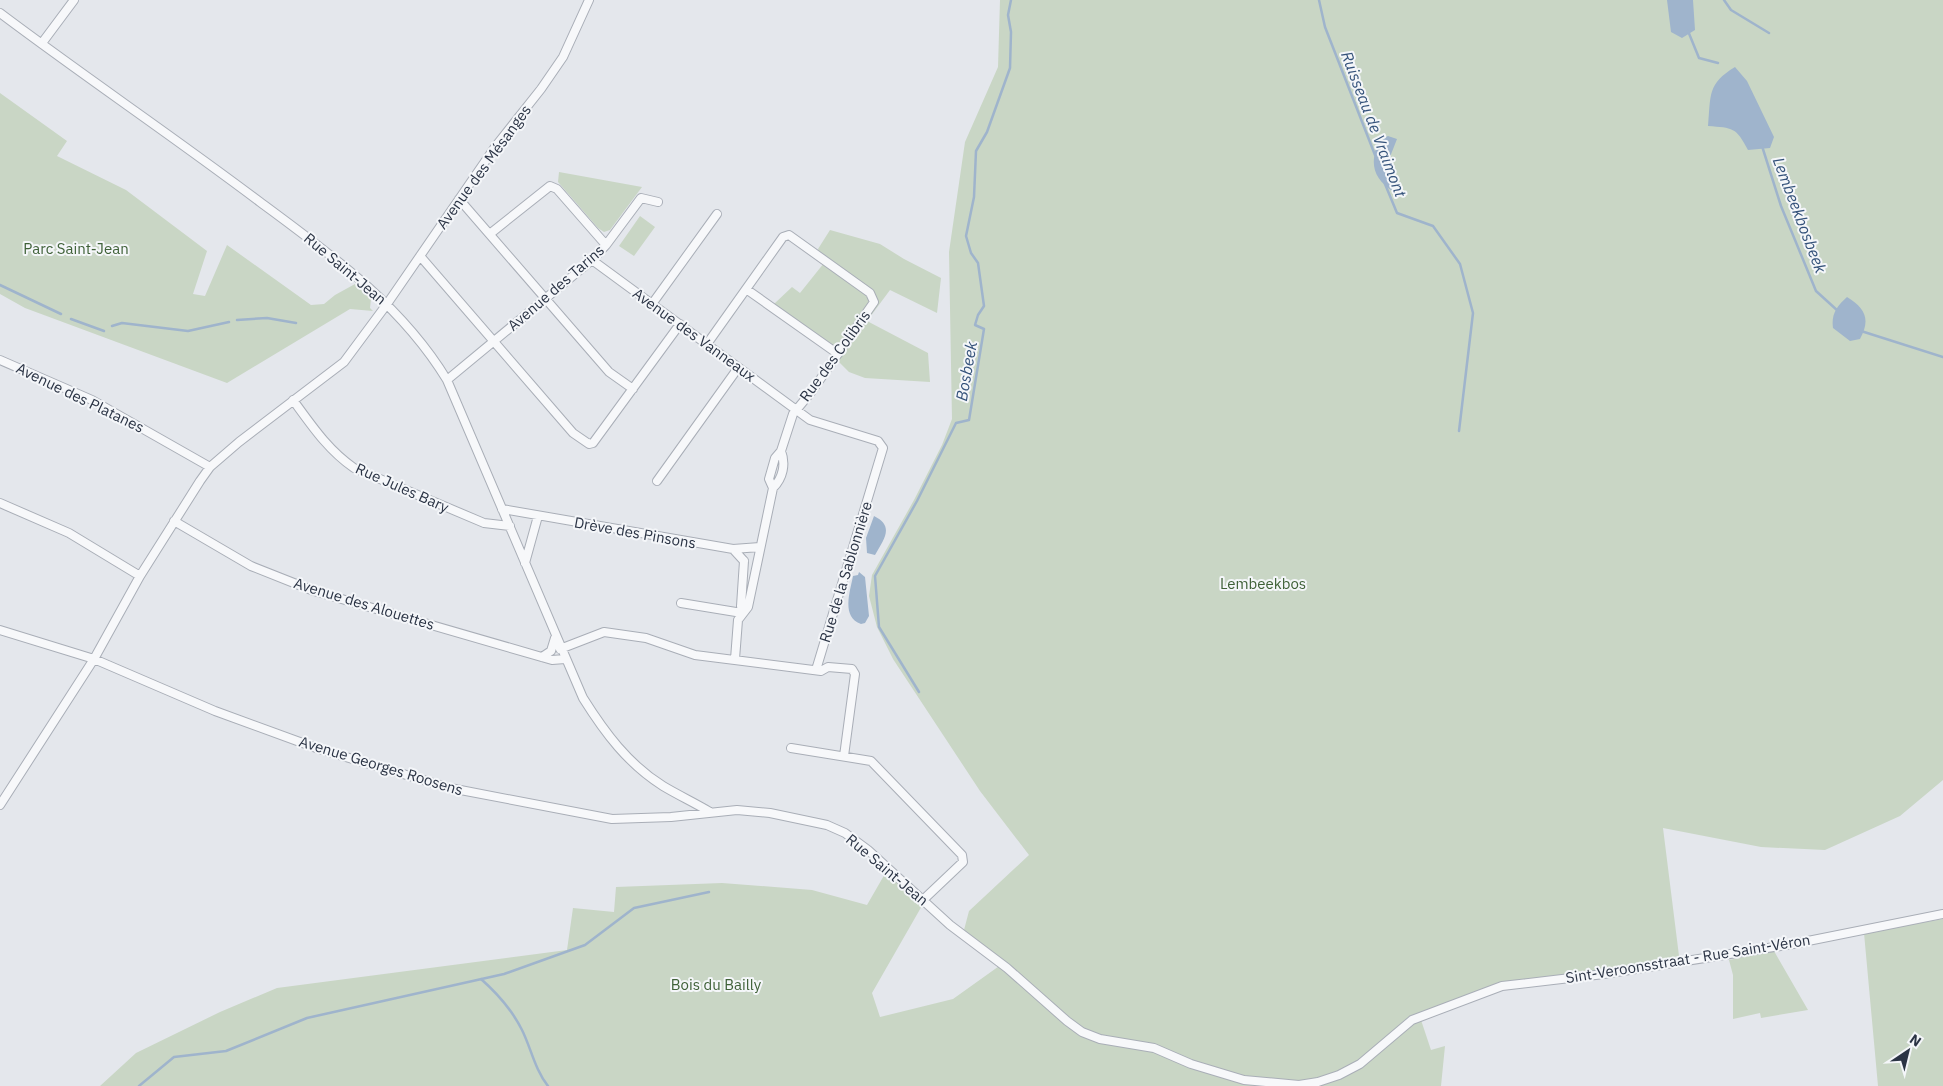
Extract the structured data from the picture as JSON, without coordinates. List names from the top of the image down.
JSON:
{
  "streets": {
    "street": [
      "Avenue des Mésanges",
      "Rue Saint-Jean",
      "Avenue des Tarins",
      "Avenue des Vanneaux",
      "Rue des Colibris",
      "Avenue des Platanes",
      "Rue Jules Bary",
      "Drève des Pinsons",
      "Rue de la Sablonnière",
      "Avenue des Alouettes",
      "Avenue Georges Roosens",
      "Sint-Veroonsstraat - Rue Saint-Véron"
    ]
  },
  "crossings": [
    ["Avenue des Mésanges", "Rue Saint-Jean"],
    ["Avenue des Mésanges", "Avenue des Platanes"],
    ["Avenue des Mésanges", "Rue Jules Bary"],
    ["Avenue des Mésanges", "Avenue des Alouettes"],
    ["Avenue des Mésanges", "Avenue Georges Roosens"],
    ["Rue Saint-Jean", "Avenue des Tarins"],
    ["Rue Saint-Jean", "Rue Jules Bary"],
    ["Rue Saint-Jean", "Drève des Pinsons"],
    ["Rue Saint-Jean", "Avenue des Alouettes"],
    ["Rue Saint-Jean", "Avenue Georges Roosens"],
    ["Rue Saint-Jean", "Sint-Veroonsstraat - Rue Saint-Véron"],
    ["Avenue des Tarins", "Avenue des Vanneaux"],
    ["Avenue des Vanneaux", "Rue des Colibris"],
    ["Avenue des Vanneaux", "Rue de la Sablonnière"],
    ["Rue des Colibris", "Drève des Pinsons"],
    ["Rue des Colibris", "Rue de la Sablonnière"]
  ],
  "water": ["Ruisseau de Vraimont", "Lembeekbosbeek", "Bosbeek"],
  "parks": ["Parc Saint-Jean", "Lembeekbos", "Bois du Bailly"],
  "north": "top right"
}
